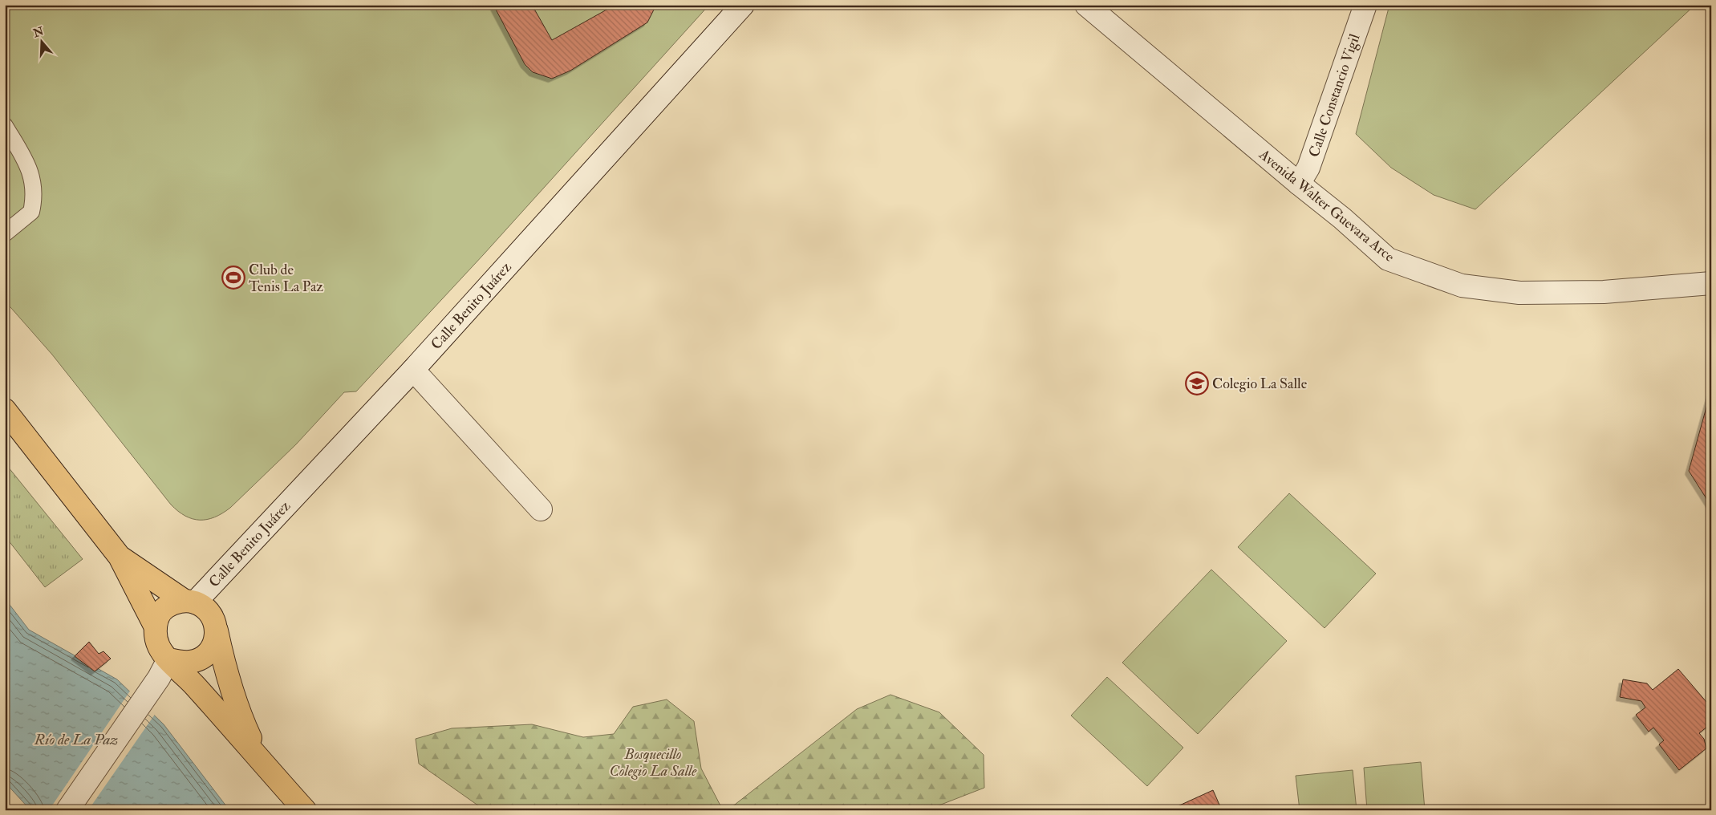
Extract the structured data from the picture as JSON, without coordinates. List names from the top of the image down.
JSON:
{
  "streets": {
    "street": ["Calle Constancio Vigil", "Avenida Walter Guevara Arce", "Calle Benito Juárez"]
  },
  "crossings": [
    ["Calle Constancio Vigil", "Avenida Walter Guevara Arce"]
  ],
  "water": ["Río de La Paz"],
  "parks": ["Bosquecillo Colegio La Salle"],
  "places": {
    "sports": ["Club de Tenis La Paz"],
    "school or university": ["Colegio La Salle"]
  },
  "north": "top"
}
